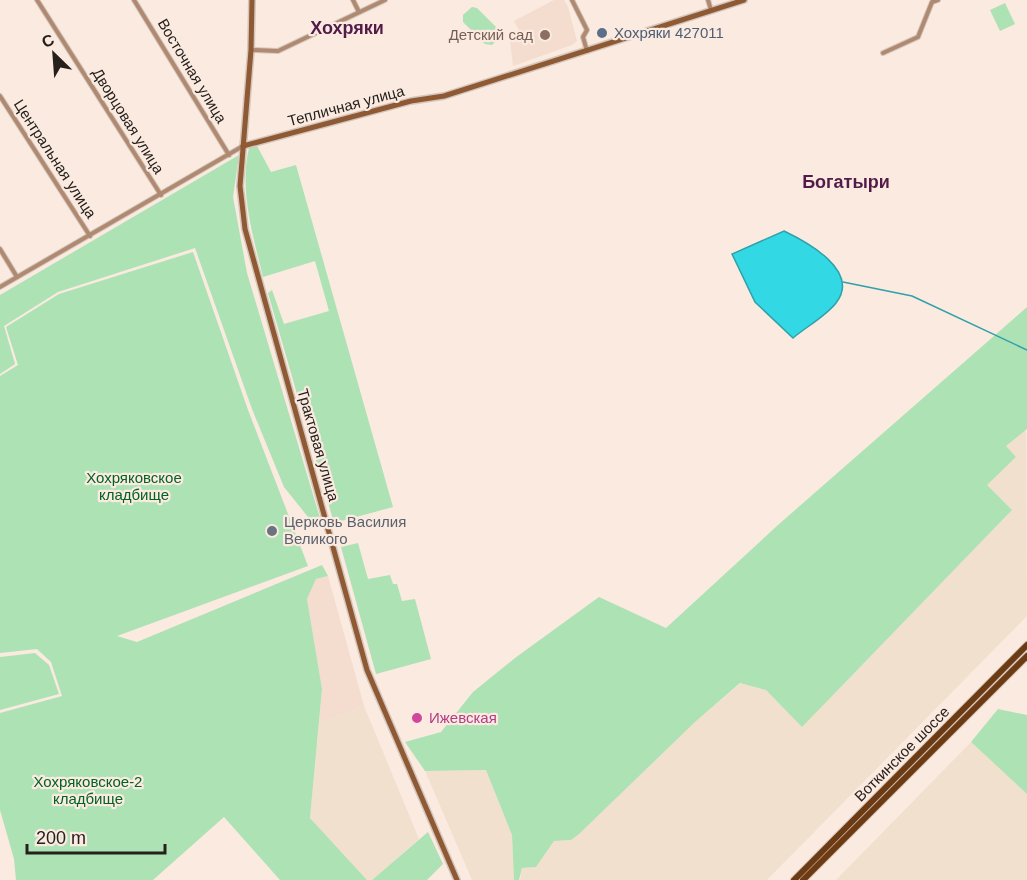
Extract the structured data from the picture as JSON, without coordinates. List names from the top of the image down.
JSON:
{
  "streets": {
    "main road": ["Воткинское шоссе"],
    "street": [
      "Восточная улица",
      "Тепличная улица",
      "Дворцовая улица",
      "Центральная улица",
      "Трактовая улица"
    ]
  },
  "crossings": [
    ["Восточная улица", "Тепличная улица"],
    ["Тепличная улица", "Дворцовая улица"],
    ["Тепличная улица", "Центральная улица"],
    ["Тепличная улица", "Трактовая улица"]
  ],
  "districts": ["Хохряки", "Богатыри"],
  "parks": ["Хохряковское кладбище", "Хохряковское-2 кладбище"],
  "places": [
    "Хохряки 427011",
    "Детский сад",
    "Церковь Василия Великого",
    "Ижевская"
  ],
  "scale_bar": "200 m",
  "north": "top left"
}
